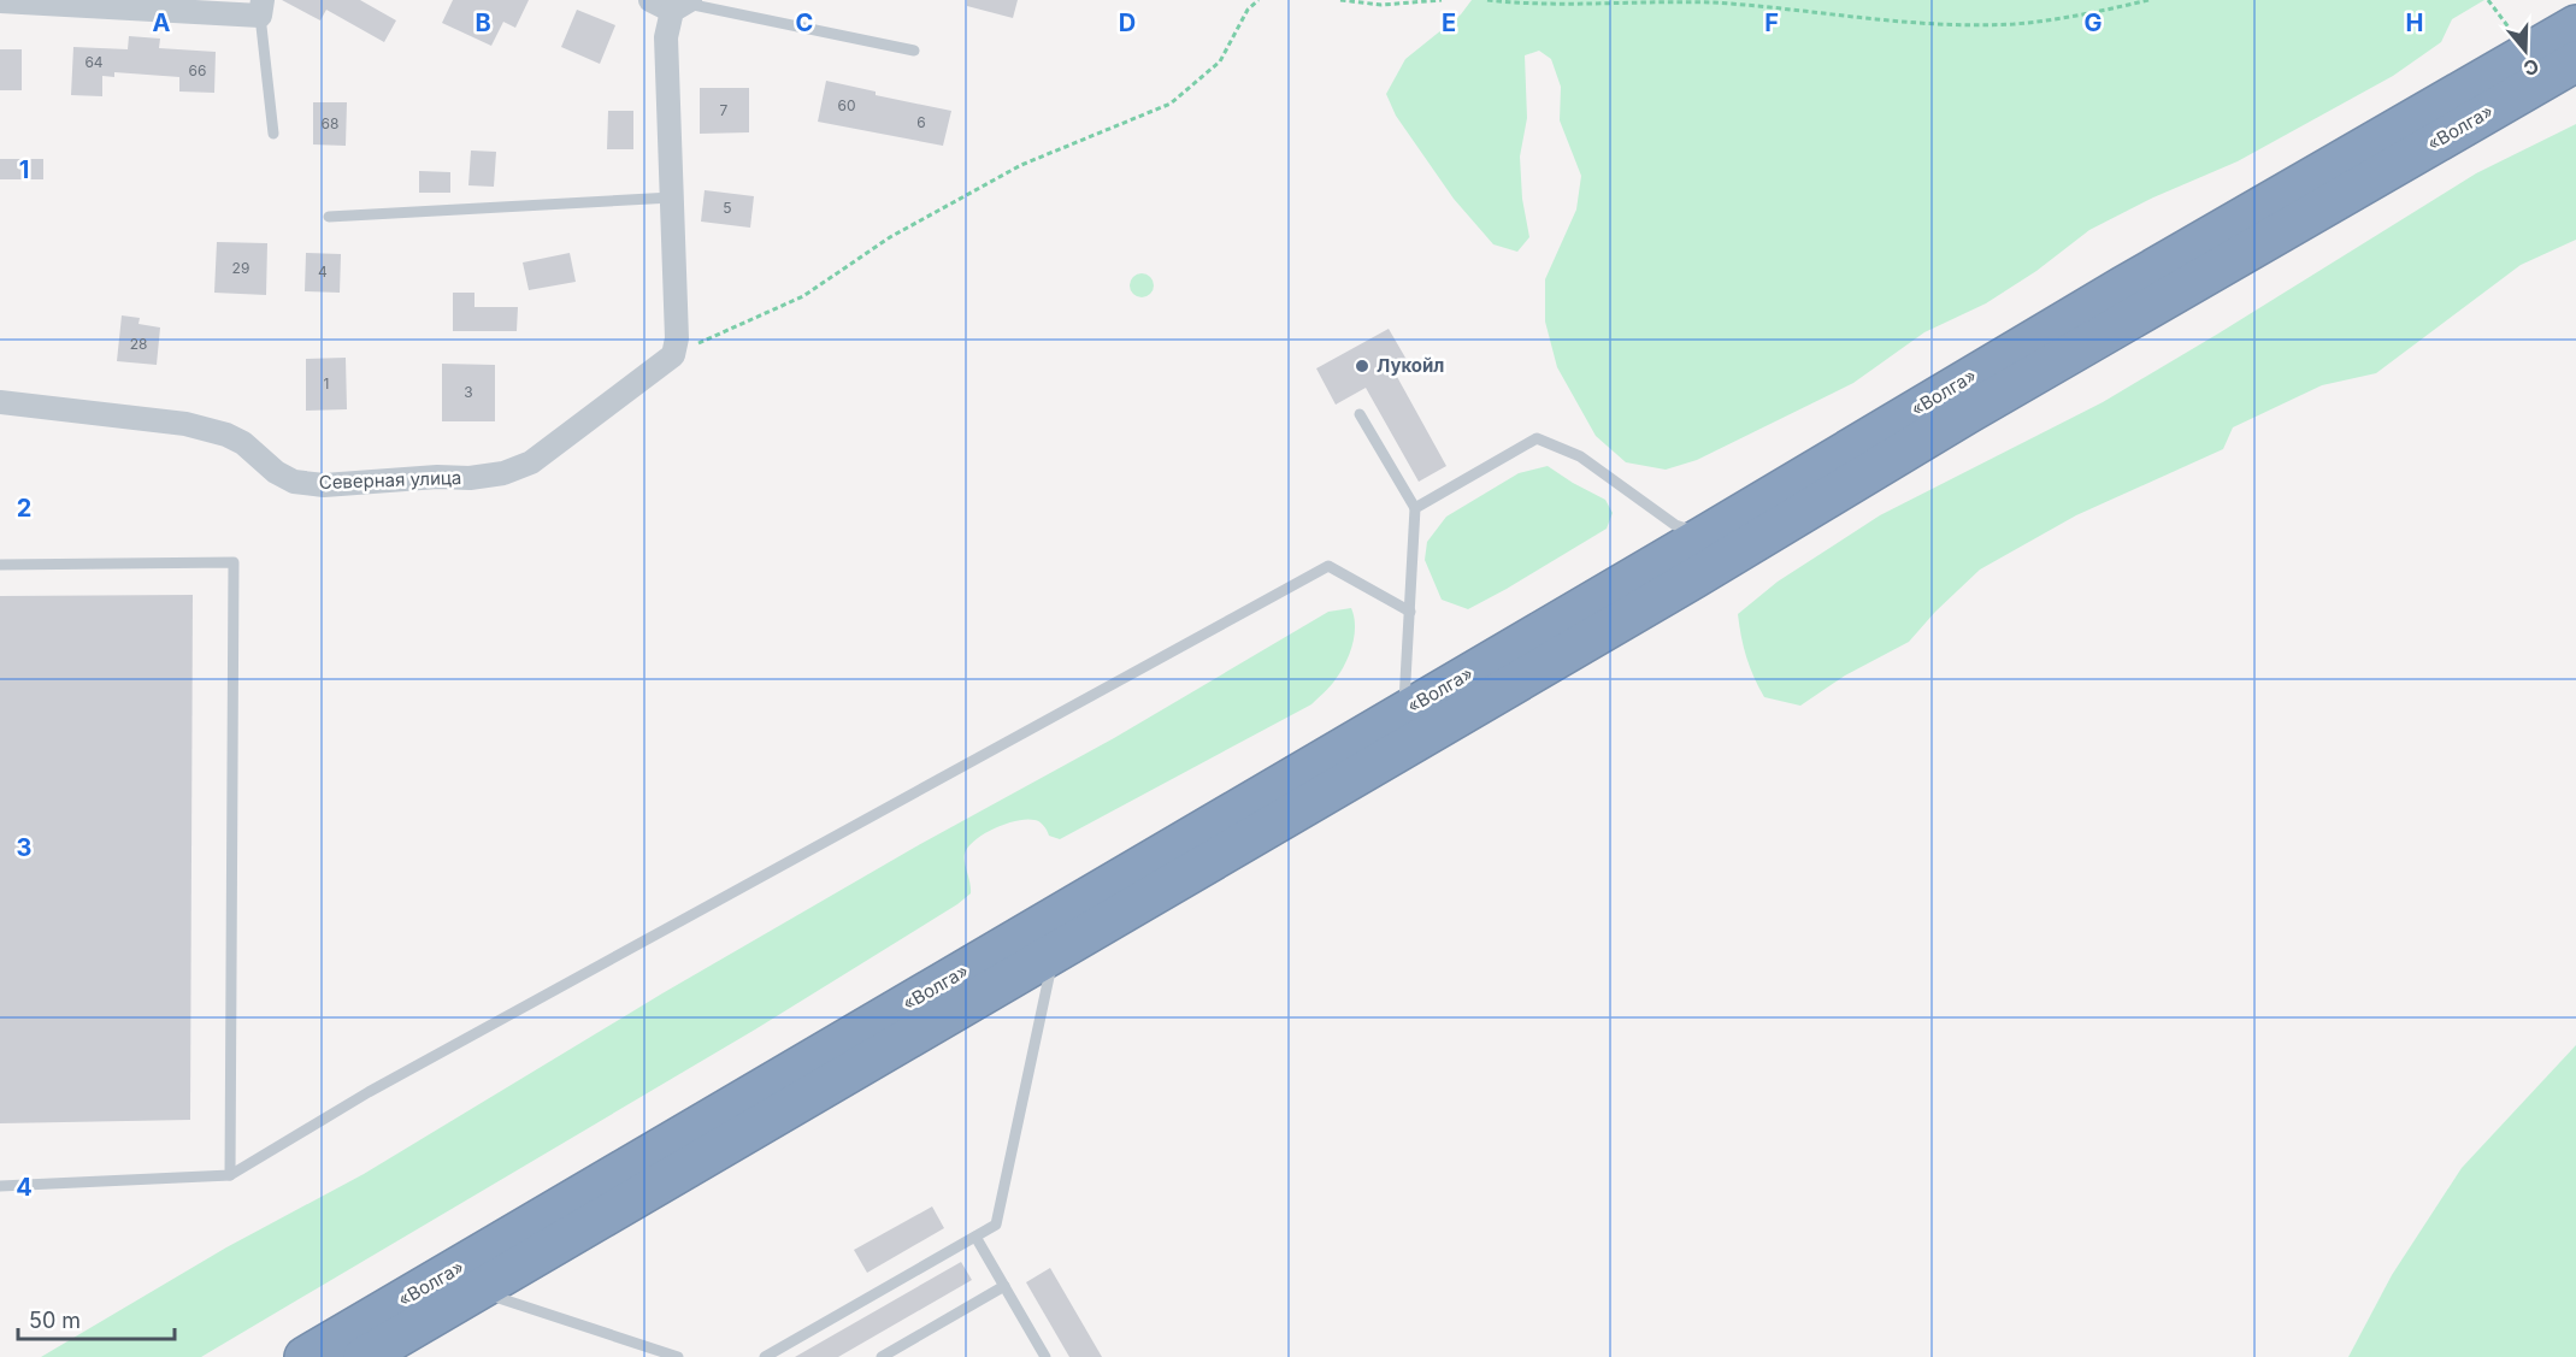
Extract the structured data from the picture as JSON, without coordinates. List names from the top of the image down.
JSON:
{
  "streets": {
    "highway": ["«Волга»"],
    "street": ["Северная улица"]
  },
  "places": ["Лукойл"],
  "house_numbers": [
    "64",
    "66",
    "60",
    "7",
    "6",
    "68",
    "5",
    "29",
    "4",
    "28",
    "1",
    "3"
  ],
  "scale_bar": "50 m",
  "north": "bottom",
  "grid": {
    "columns": [
      "A",
      "B",
      "C",
      "D",
      "E",
      "F",
      "G",
      "H"
    ],
    "rows": [
      "1",
      "2",
      "3",
      "4"
    ]
  }
}
